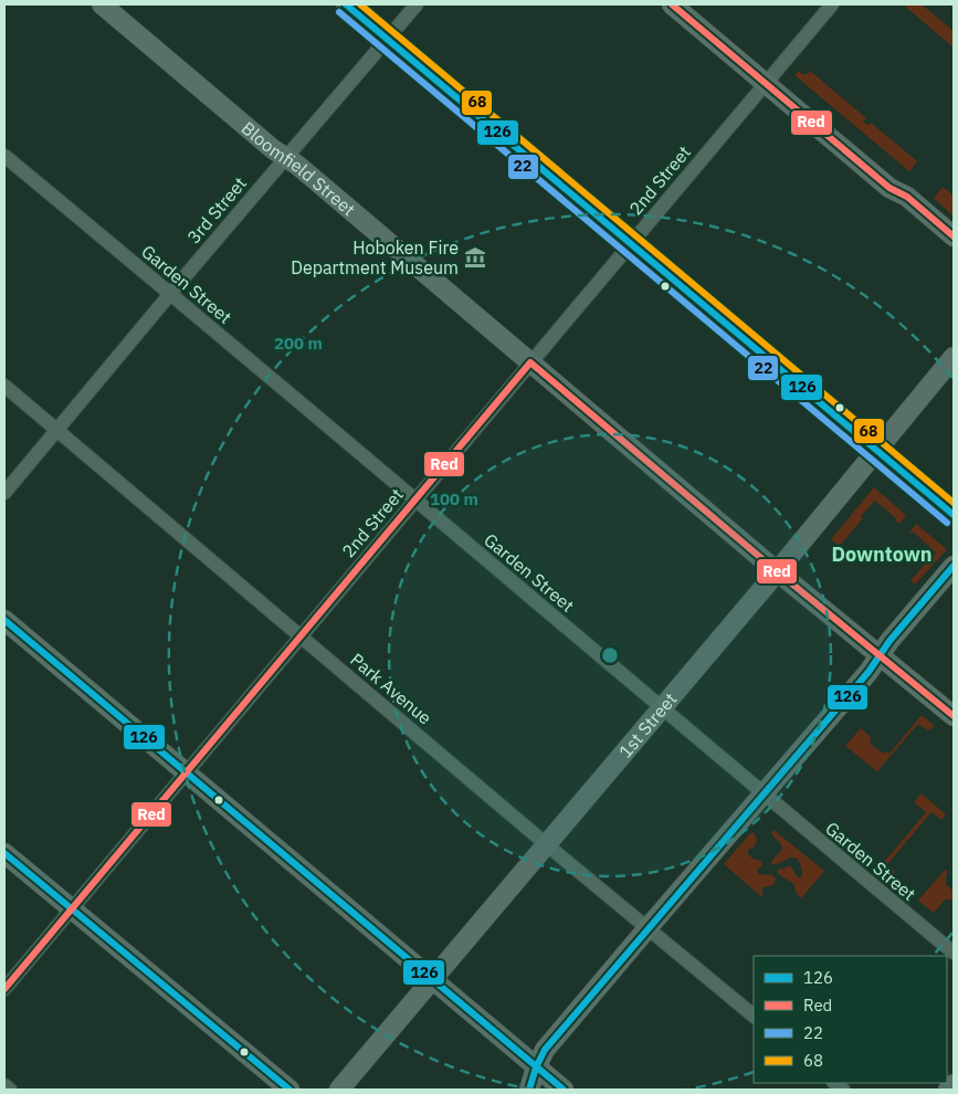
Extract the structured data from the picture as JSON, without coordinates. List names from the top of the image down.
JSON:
{
  "streets": {
    "street": [
      "Bloomfield Street",
      "2nd Street",
      "3rd Street",
      "Garden Street",
      "Park Avenue",
      "1st Street"
    ]
  },
  "crossings": [
    ["Bloomfield Street", "2nd Street"],
    ["Bloomfield Street", "3rd Street"],
    ["Bloomfield Street", "1st Street"],
    ["2nd Street", "Garden Street"],
    ["2nd Street", "Park Avenue"],
    ["3rd Street", "Garden Street"],
    ["3rd Street", "Park Avenue"],
    ["Garden Street", "1st Street"],
    ["Park Avenue", "1st Street"]
  ],
  "districts": ["Downtown"],
  "places": {
    "museum": ["Hoboken Fire Department Museum"]
  },
  "lines": [
    "transit line 126",
    "transit line Red",
    "transit line 68",
    "transit line 22"
  ],
  "legend": [
    "126",
    "Red",
    "22",
    "68"
  ],
  "rings": ["200 m", "100 m"]
}
